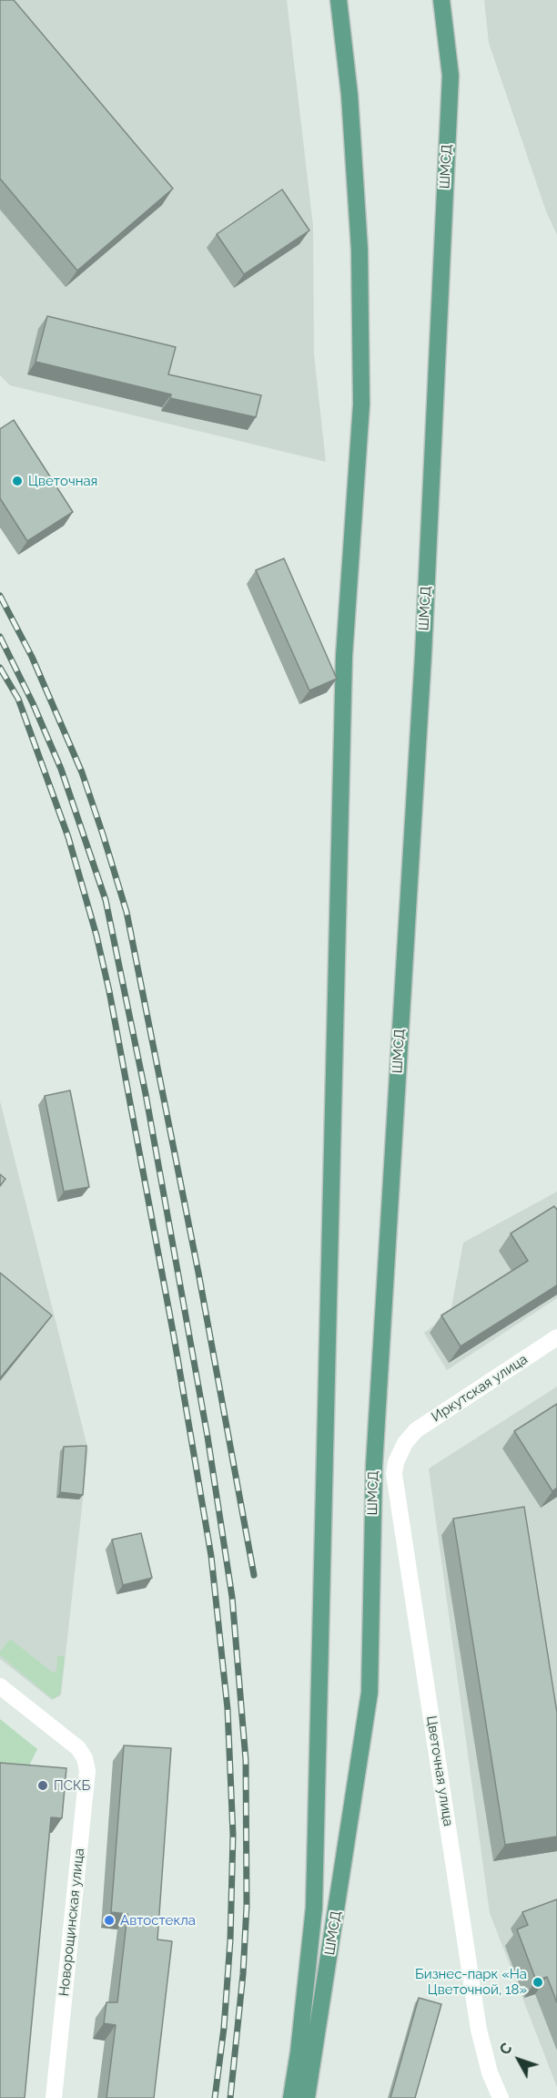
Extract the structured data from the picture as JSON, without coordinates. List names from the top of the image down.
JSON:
{
  "streets": {
    "main road": ["ШМСД"],
    "street": ["Иркутская улица", "Цветочная улица", "Новорощинская улица"]
  },
  "crossings": [
    ["Иркутская улица", "Цветочная улица"]
  ],
  "places": [
    "Цветочная",
    "ПСКБ",
    "Автостекла",
    "Бизнес-парк «На Цветочной, 18»"
  ],
  "north": "top left"
}
